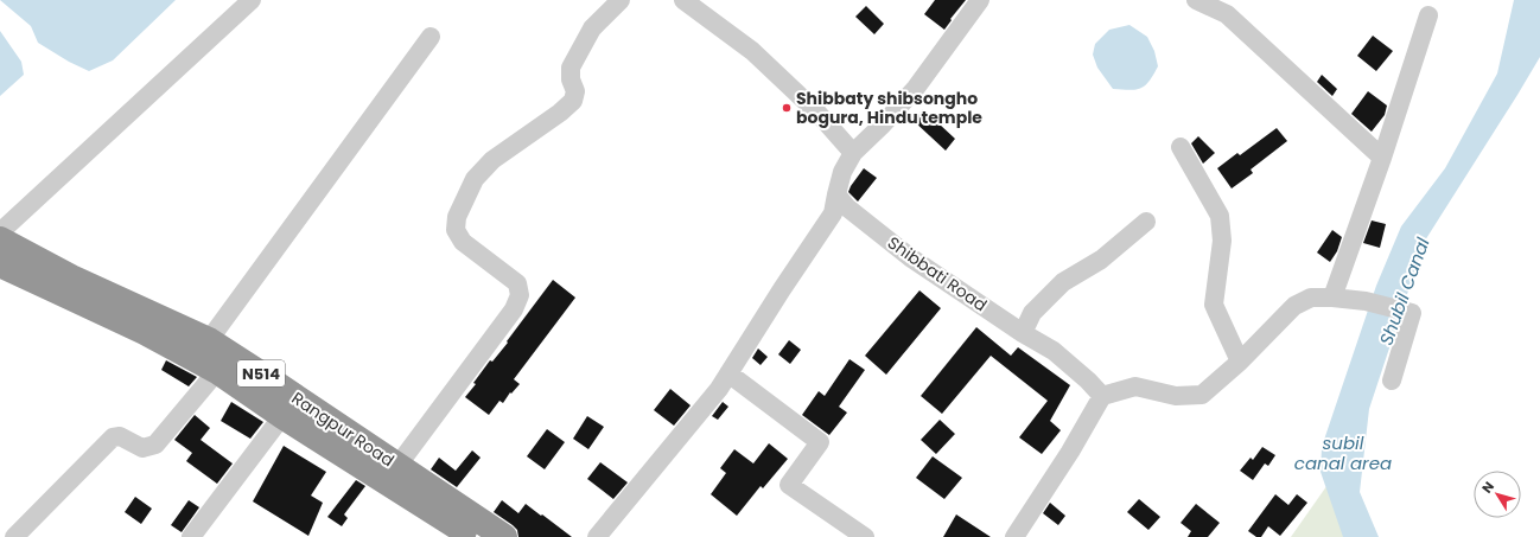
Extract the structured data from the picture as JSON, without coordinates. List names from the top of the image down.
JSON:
{
  "streets": {
    "highway": ["N514", "Rangpur Road"],
    "street": ["Shibbati Road"]
  },
  "water": ["Shubil Canal", "subil canal area"],
  "places": ["Shibbaty shibsongho bogura, Hindu temple"],
  "north": "top left"
}
